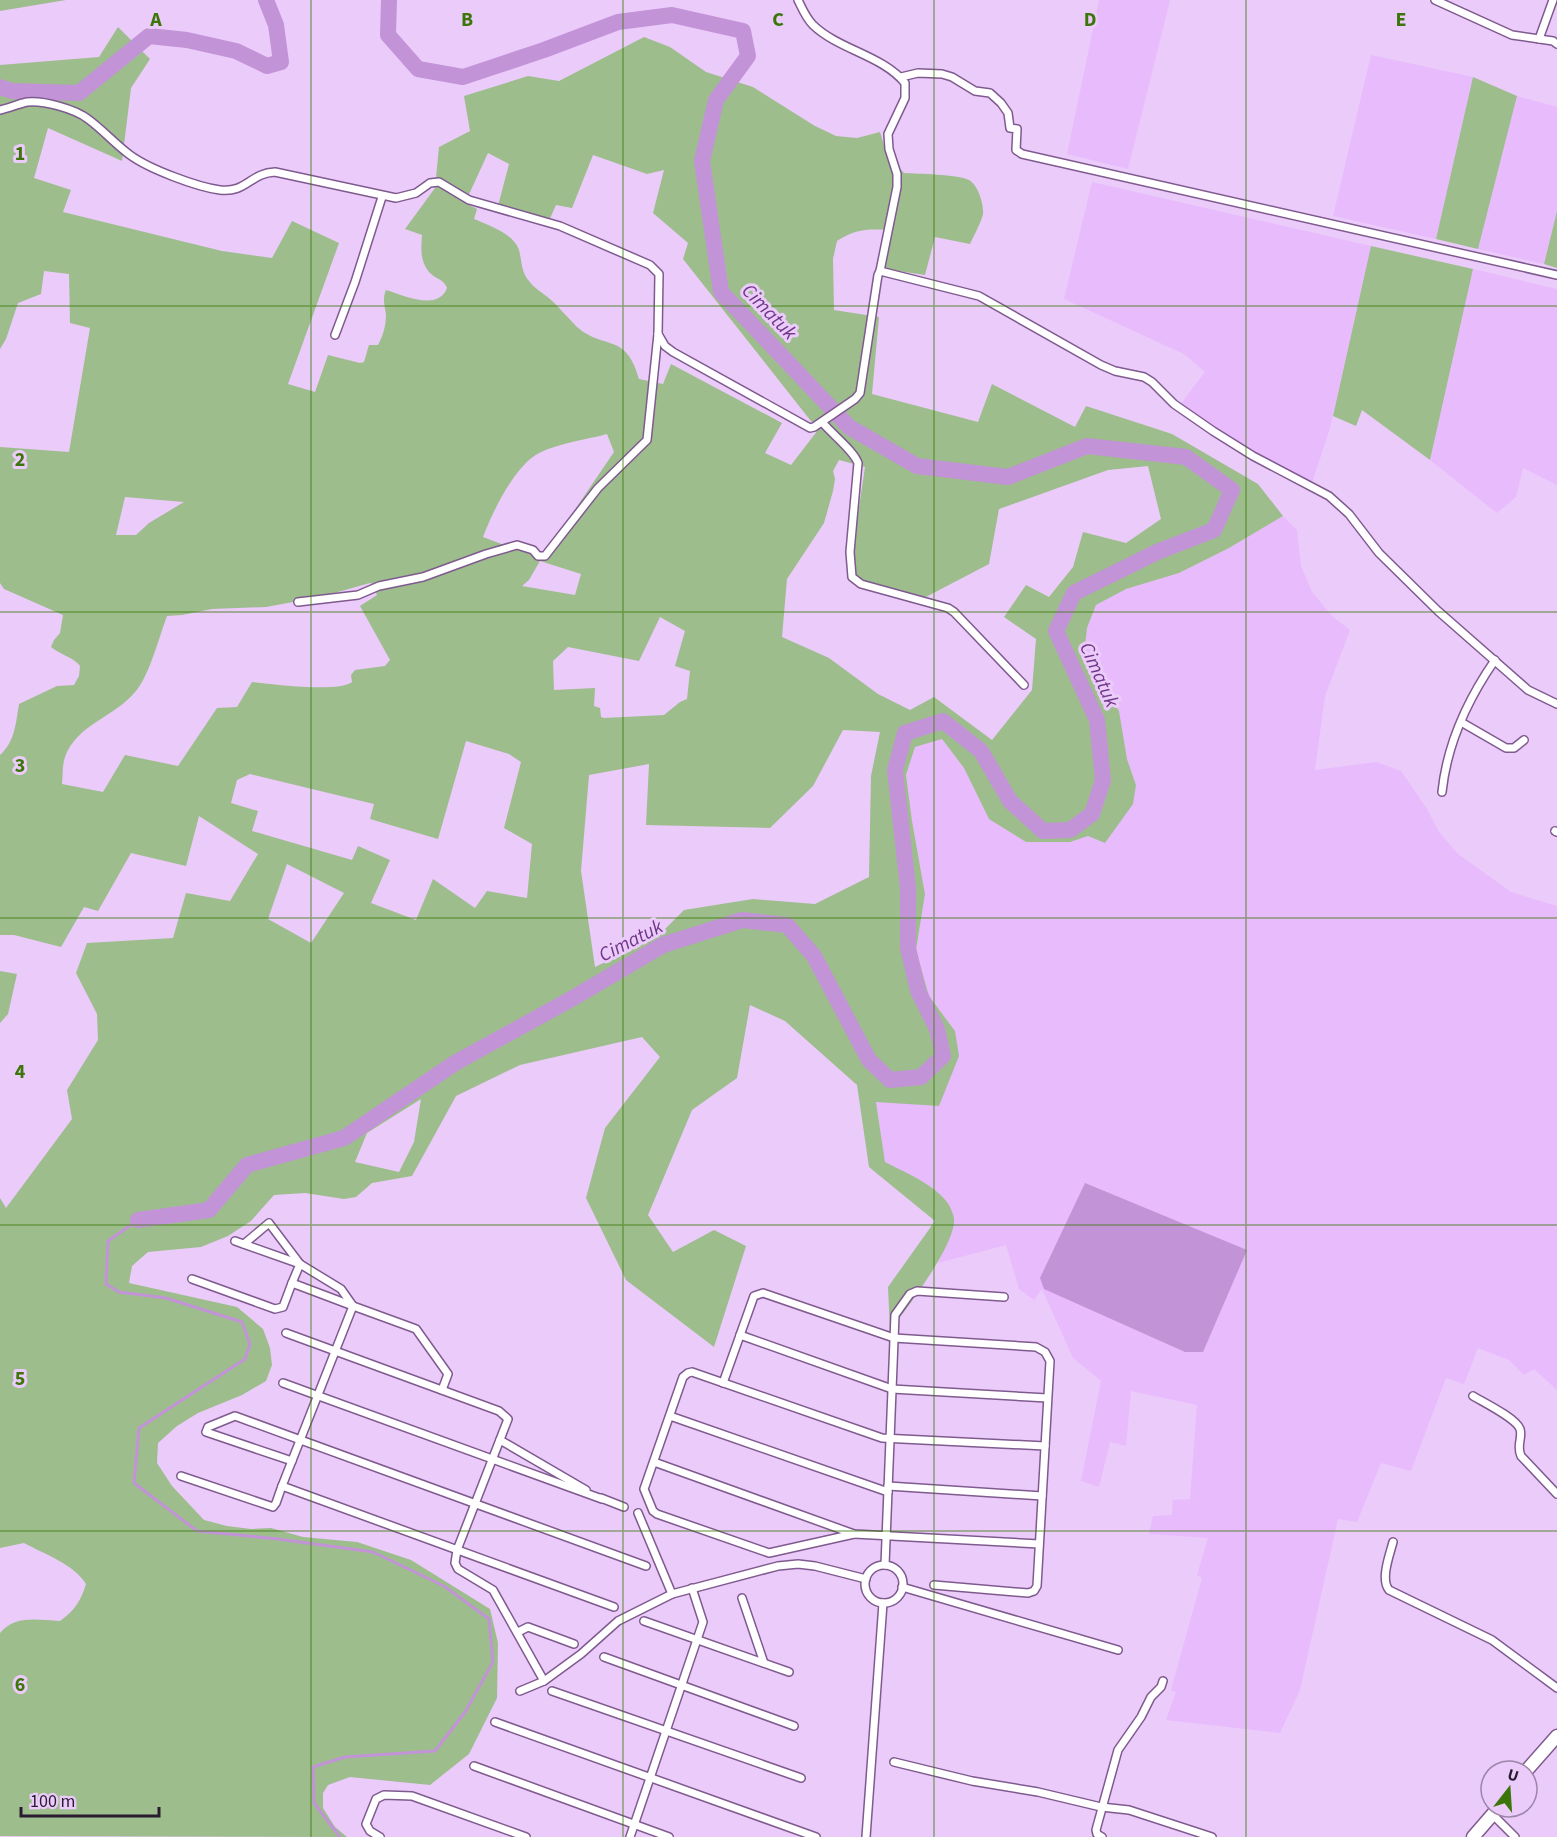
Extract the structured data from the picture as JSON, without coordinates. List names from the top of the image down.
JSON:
{
  "water": ["Cimatuk"],
  "scale_bar": "100 m",
  "north": "top",
  "grid": {
    "columns": [
      "A",
      "B",
      "C",
      "D",
      "E"
    ],
    "rows": [
      "1",
      "2",
      "3",
      "4",
      "5",
      "6"
    ]
  }
}
